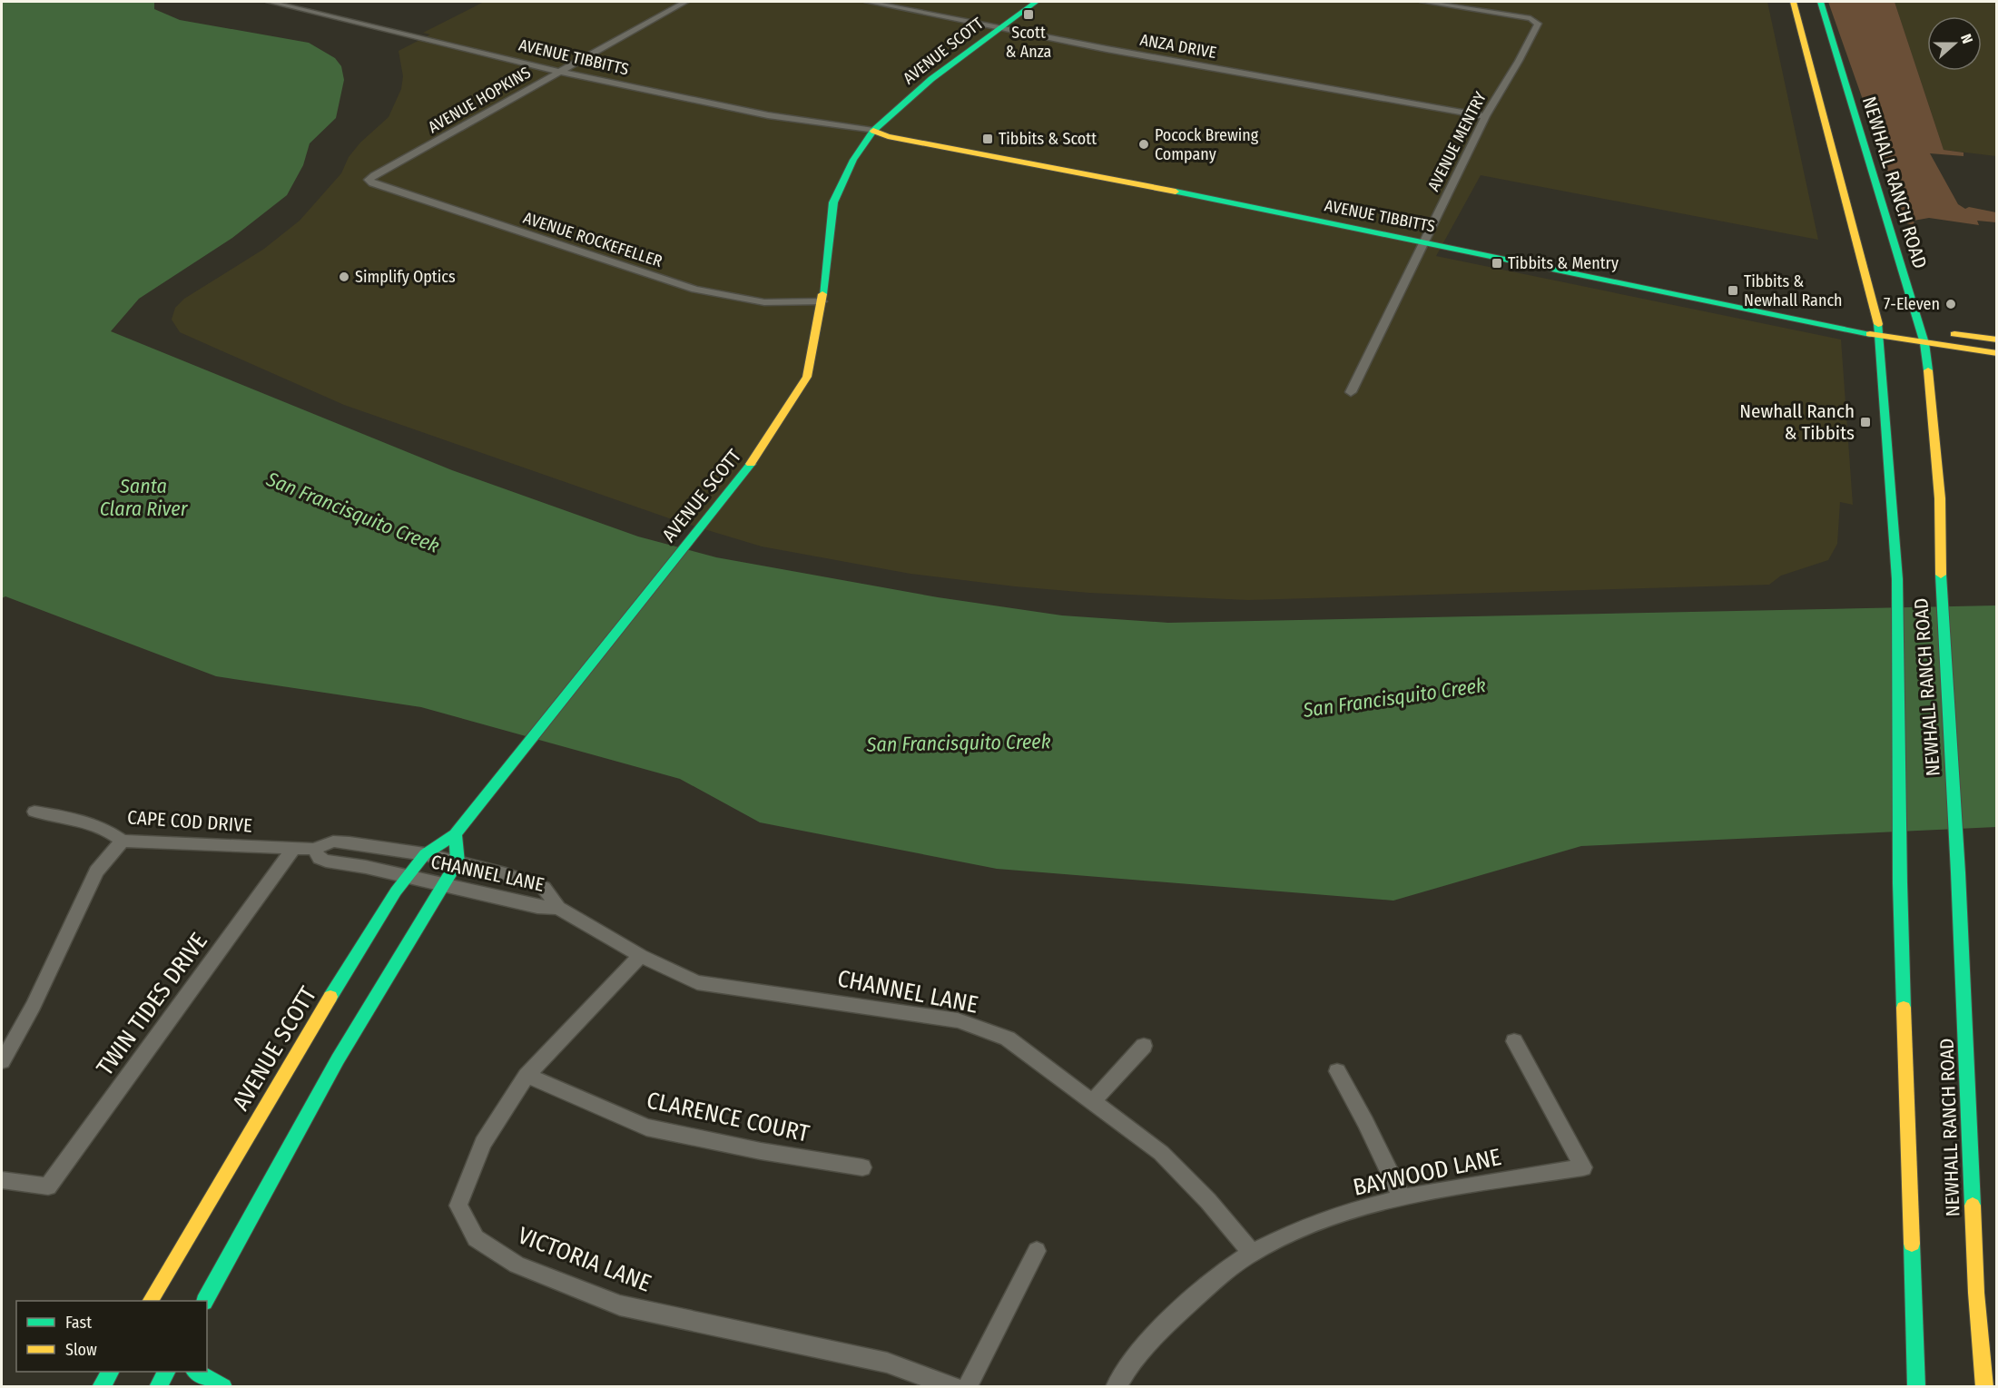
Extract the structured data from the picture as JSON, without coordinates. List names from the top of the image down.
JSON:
{
  "streets": {
    "main road": ["AVENUE SCOTT", "AVENUE TIBBITTS", "NEWHALL RANCH ROAD"],
    "street": [
      "ANZA DRIVE",
      "AVENUE HOPKINS",
      "AVENUE MENTRY",
      "AVENUE ROCKEFELLER",
      "CAPE COD DRIVE",
      "CHANNEL LANE",
      "TWIN TIDES DRIVE",
      "CLARENCE COURT",
      "BAYWOOD LANE",
      "VICTORIA LANE"
    ]
  },
  "crossings": [
    ["ANZA DRIVE", "AVENUE SCOTT"],
    ["ANZA DRIVE", "AVENUE MENTRY"],
    ["AVENUE SCOTT", "AVENUE TIBBITTS"],
    ["AVENUE SCOTT", "AVENUE ROCKEFELLER"],
    ["AVENUE SCOTT", "CAPE COD DRIVE"],
    ["AVENUE SCOTT", "CHANNEL LANE"],
    ["AVENUE TIBBITTS", "AVENUE HOPKINS"],
    ["AVENUE TIBBITTS", "AVENUE MENTRY"],
    ["AVENUE TIBBITTS", "NEWHALL RANCH ROAD"],
    ["AVENUE HOPKINS", "AVENUE ROCKEFELLER"],
    ["CAPE COD DRIVE", "CHANNEL LANE"],
    ["CAPE COD DRIVE", "TWIN TIDES DRIVE"],
    ["CHANNEL LANE", "BAYWOOD LANE"],
    ["CHANNEL LANE", "VICTORIA LANE"],
    ["CLARENCE COURT", "VICTORIA LANE"]
  ],
  "water": ["Santa Clara River", "San Francisquito Creek"],
  "places": {
    "transit": [
      "Scott & Anza",
      "Tibbits & Scott",
      "Tibbits & Mentry",
      "Tibbits & Newhall Ranch",
      "Newhall Ranch & Tibbits"
    ],
    "other": ["Pocock Brewing Company", "Simplify Optics", "7-Eleven"]
  },
  "legend": ["Fast", "Slow"],
  "north": "right"
}
